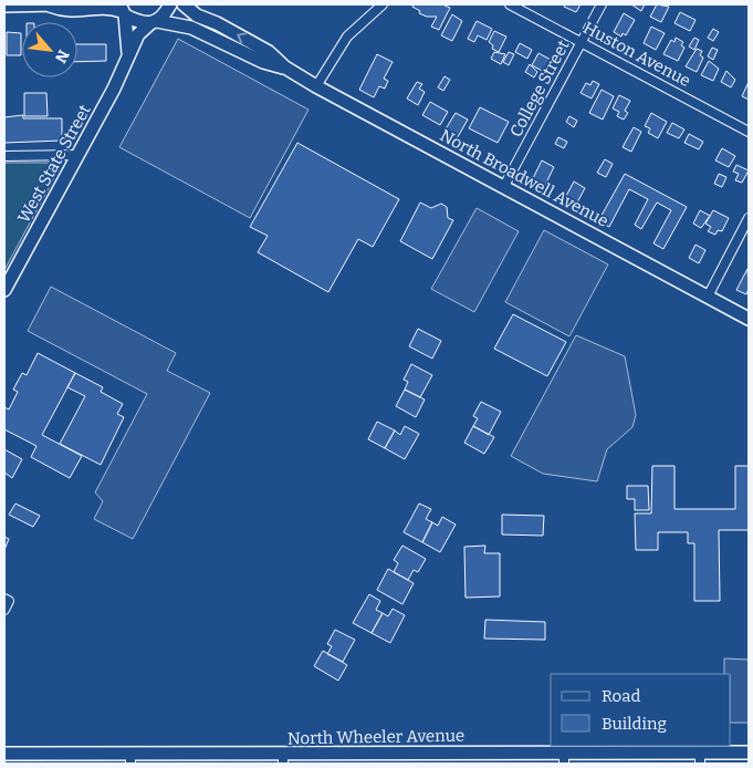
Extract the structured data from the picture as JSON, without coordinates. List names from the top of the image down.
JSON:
{
  "streets": {
    "street": [
      "Huston Avenue",
      "College Street",
      "West State Street",
      "North Broadwell Avenue",
      "North Wheeler Avenue"
    ]
  },
  "crossings": [
    ["Huston Avenue", "College Street"],
    ["College Street", "North Broadwell Avenue"],
    ["West State Street", "North Broadwell Avenue"]
  ],
  "legend": ["Road", "Building"],
  "north": "bottom right"
}
